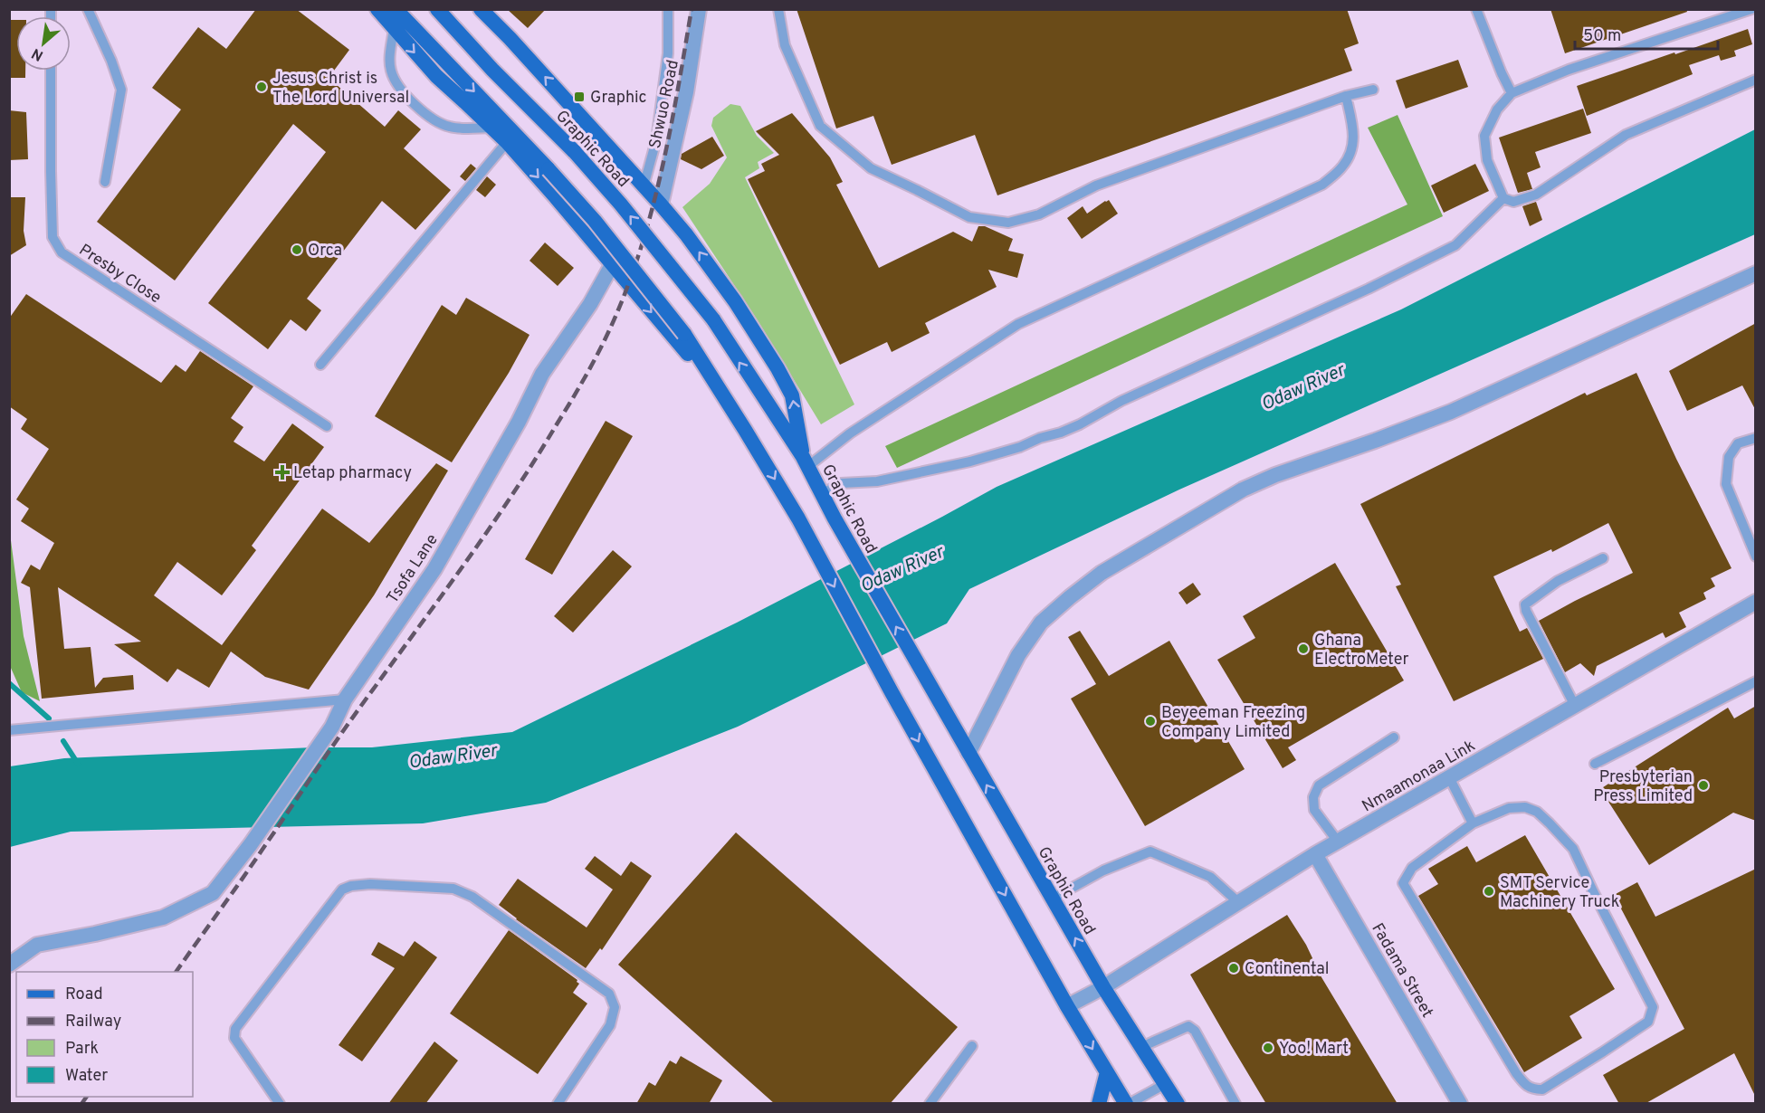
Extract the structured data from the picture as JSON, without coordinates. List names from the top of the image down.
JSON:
{
  "streets": {
    "main road": ["Graphic Road"],
    "street": [
      "Shwuo Road",
      "Tsofa Lane",
      "Nmaamonaa Link",
      "Fadama Street"
    ],
    "lane": ["Presby Close"]
  },
  "crossings": [
    ["Graphic Road", "Nmaamonaa Link"],
    ["Nmaamonaa Link", "Fadama Street"]
  ],
  "water": ["Odaw River"],
  "places": {
    "other": [
      "Jesus Christ is The Lord Universal",
      "Orca",
      "Ghana ElectroMeter",
      "Beyeeman Freezing Company Limited",
      "Presbyterian Press Limited",
      "SMT Service Machinery Truck",
      "Continental",
      "Yoo! Mart"
    ],
    "transit": ["Graphic"],
    "health": ["Letap pharmacy"]
  },
  "legend": [
    "Road",
    "Railway",
    "Park",
    "Water"
  ],
  "scale_bar": "50 m",
  "north": "bottom left"
}
